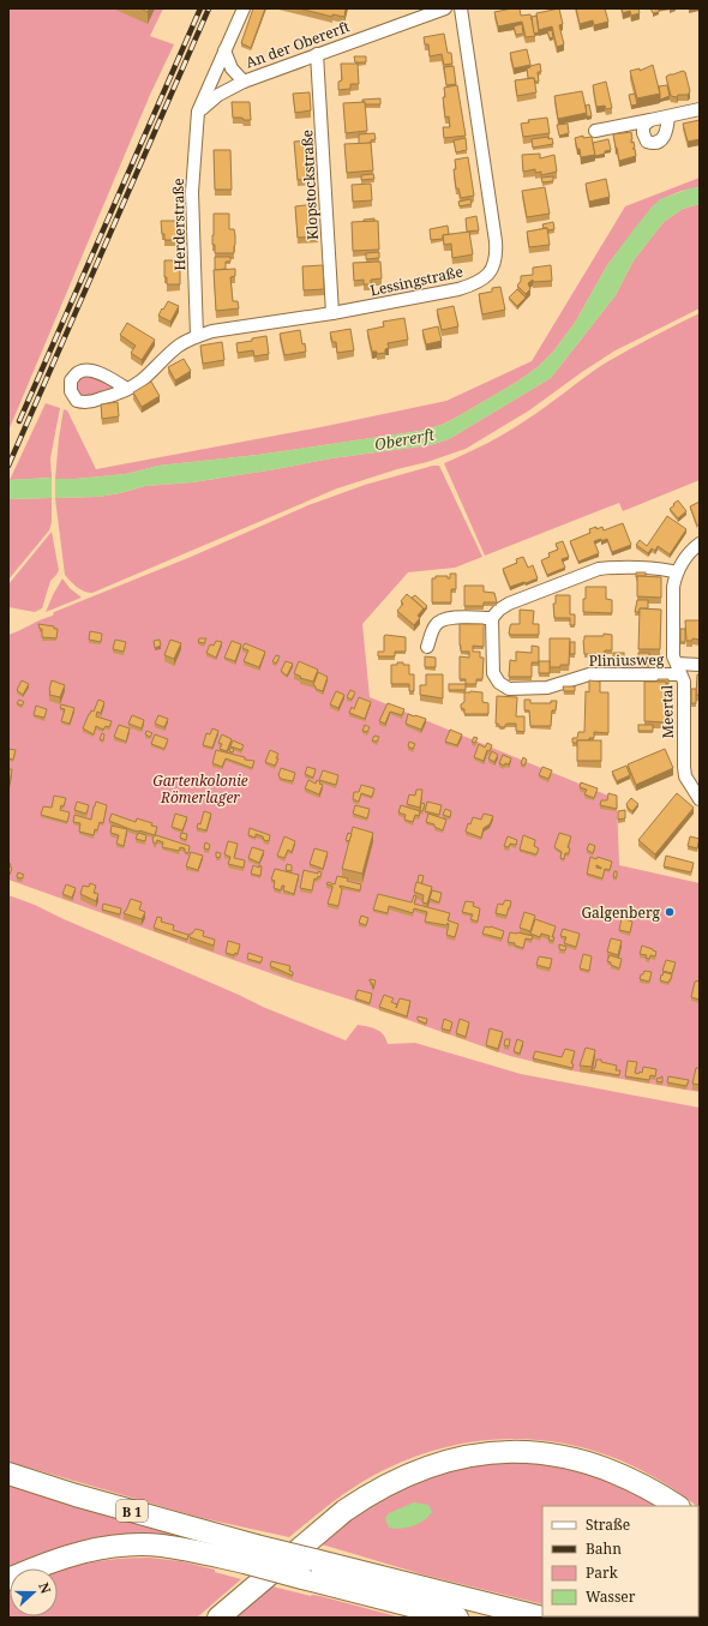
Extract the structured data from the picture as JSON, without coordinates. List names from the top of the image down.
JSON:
{
  "streets": {
    "highway": ["B 1"],
    "street": [
      "An der Obererft",
      "Klopstockstraße",
      "Herderstraße",
      "Lessingstraße",
      "Pliniusweg",
      "Meertal"
    ]
  },
  "crossings": [
    ["An der Obererft", "Klopstockstraße"],
    ["An der Obererft", "Herderstraße"],
    ["Klopstockstraße", "Lessingstraße"],
    ["Herderstraße", "Lessingstraße"],
    ["Pliniusweg", "Meertal"]
  ],
  "water": ["Obererft"],
  "parks": ["Gartenkolonie Römerlager"],
  "places": ["Galgenberg"],
  "legend": [
    "Straße",
    "Bahn",
    "Park",
    "Wasser"
  ],
  "north": "right"
}
